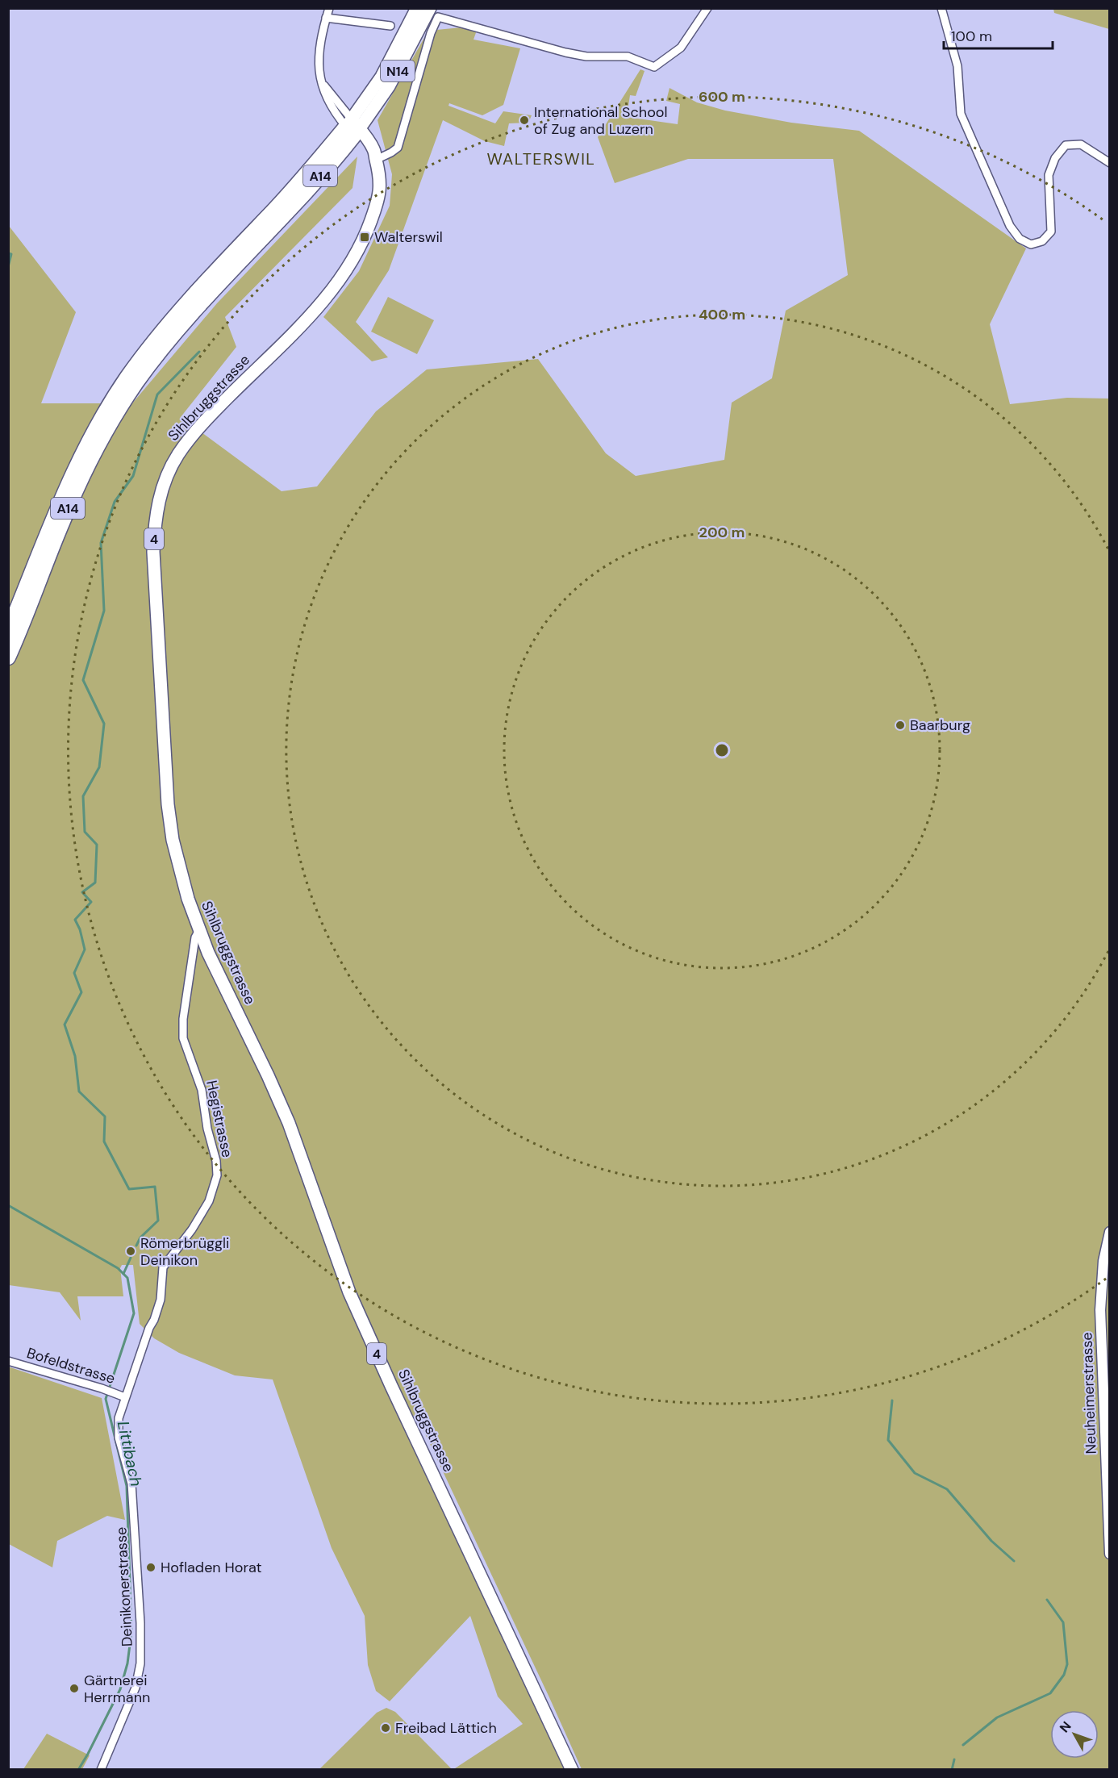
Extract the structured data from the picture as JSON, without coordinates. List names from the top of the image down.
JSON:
{
  "streets": {
    "highway": ["A14"],
    "main road": ["N14", "Sihlbruggstrasse", "4"],
    "street": [
      "Hegistrasse",
      "Bofeldstrasse",
      "Neuheimerstrasse",
      "Deinikonerstrasse"
    ]
  },
  "crossings": [
    ["N14", "A14"],
    ["Sihlbruggstrasse", "Hegistrasse"],
    ["Hegistrasse", "Bofeldstrasse"],
    ["Hegistrasse", "Deinikonerstrasse"],
    ["Bofeldstrasse", "Deinikonerstrasse"]
  ],
  "districts": ["WALTERSWIL"],
  "water": ["Littibach"],
  "places": {
    "other": [
      "International School of Zug and Luzern",
      "Baarburg",
      "Römerbrüggli Deinikon",
      "Hofladen Horat",
      "Gärtnerei Herrmann",
      "Freibad Lättich"
    ],
    "transit": ["Walterswil"]
  },
  "scale_bar": "100 m",
  "north": "top left",
  "rings": ["600 m", "400 m", "200 m"]
}
